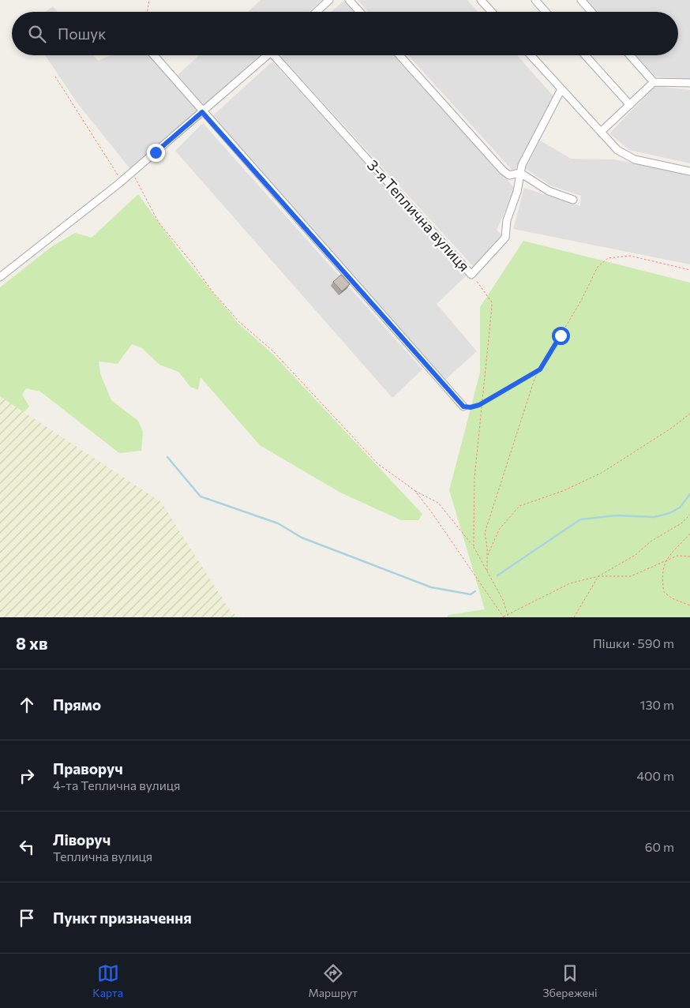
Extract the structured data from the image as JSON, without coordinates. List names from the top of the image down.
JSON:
{
  "streets": {
    "street": ["3-я Теплична вулиця"]
  },
  "page": {
    "search": "Пошук",
    "heading": ["8 хв", "Пішки · 590 m"],
    "list": [
      ["Прямо", "130 m"],
      ["Праворуч", "4-та Теплична вулиця", "400 m"],
      ["Ліворуч", "Теплична вулиця", "60 m"],
      "Пункт призначення"
    ],
    "nav": ["Карта", "Маршрут", "Збережені"]
  }
}
